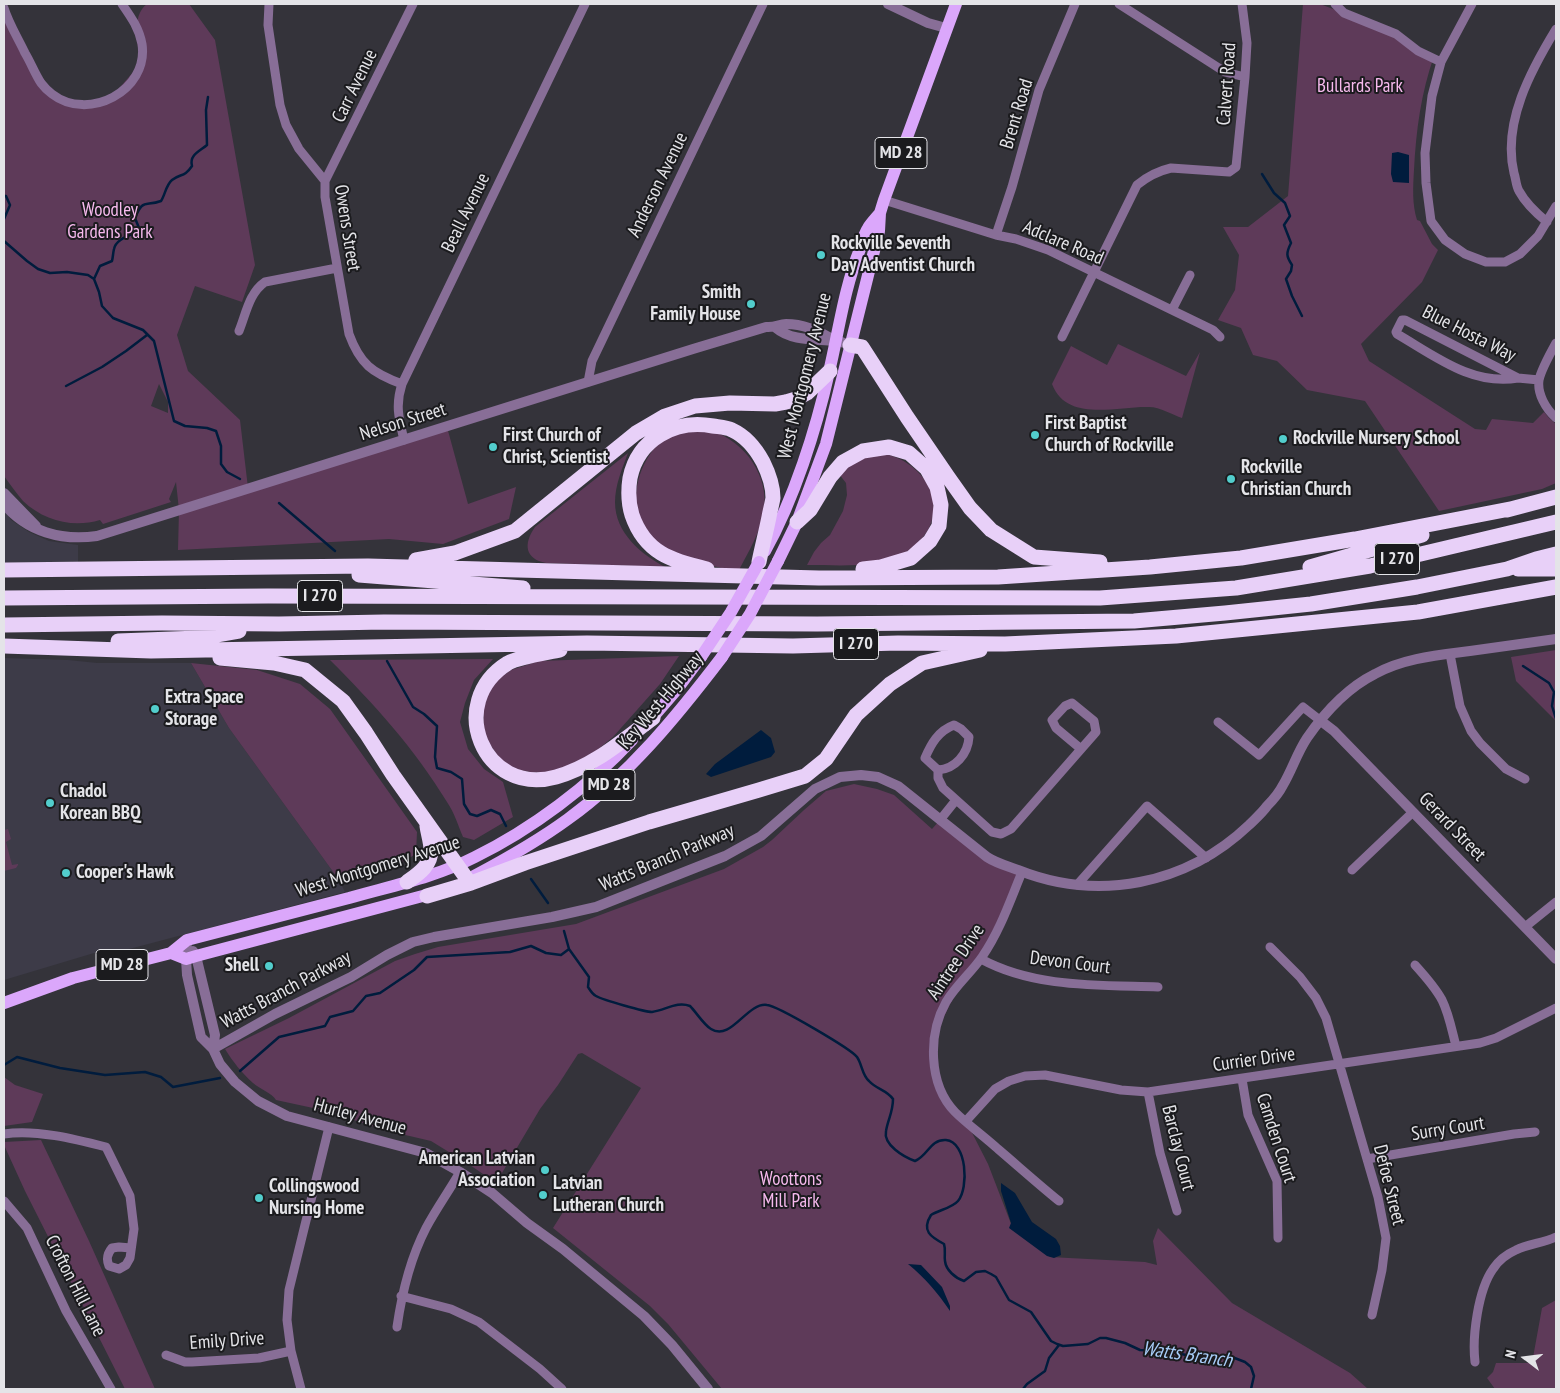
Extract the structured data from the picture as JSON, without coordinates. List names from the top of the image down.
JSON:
{
  "streets": {
    "highway": ["I 270"],
    "main road": ["MD 28", "West Montgomery Avenue", "Key West Highway"],
    "street": [
      "Calvert Road",
      "Carr Avenue",
      "Brent Road",
      "Anderson Avenue",
      "Beall Avenue",
      "Owens Street",
      "Adclare Road",
      "Blue Hosta Way",
      "Nelson Street",
      "Gerard Street",
      "Watts Branch Parkway",
      "Aintree Drive",
      "Devon Court",
      "Currier Drive",
      "Hurley Avenue",
      "Surry Court",
      "Camden Court",
      "Barclay Court",
      "Defoe Street",
      "Crofton Hill Lane",
      "Emily Drive"
    ]
  },
  "crossings": [
    ["Calvert Road", "Adclare Road"],
    ["Carr Avenue", "Owens Street"],
    ["Brent Road", "Adclare Road"],
    ["MD 28", "West Montgomery Avenue"],
    ["Anderson Avenue", "Nelson Street"],
    ["Beall Avenue", "Owens Street"],
    ["Beall Avenue", "Nelson Street"],
    ["Adclare Road", "West Montgomery Avenue"],
    ["West Montgomery Avenue", "Nelson Street"],
    ["West Montgomery Avenue", "Key West Highway"],
    ["Gerard Street", "Watts Branch Parkway"],
    ["Watts Branch Parkway", "Aintree Drive"],
    ["Watts Branch Parkway", "Hurley Avenue"],
    ["Aintree Drive", "Devon Court"],
    ["Aintree Drive", "Currier Drive"],
    ["Currier Drive", "Camden Court"],
    ["Currier Drive", "Barclay Court"],
    ["Currier Drive", "Defoe Street"],
    ["Surry Court", "Defoe Street"]
  ],
  "water": ["Watts Branch"],
  "parks": ["Bullards Park", "Woodley Gardens Park", "Woottons Mill Park"],
  "places": [
    "Rockville Seventh Day Adventist Church",
    "Smith Family House",
    "First Baptist Church of Rockville",
    "Rockville Nursery School",
    "First Church of Christ, Scientist",
    "Rockville Christian Church",
    "Extra Space Storage",
    "Chadol Korean BBQ",
    "Cooper's Hawk",
    "Shell",
    "American Latvian Association",
    "Latvian Lutheran Church",
    "Collingswood Nursing Home"
  ],
  "north": "left"
}
